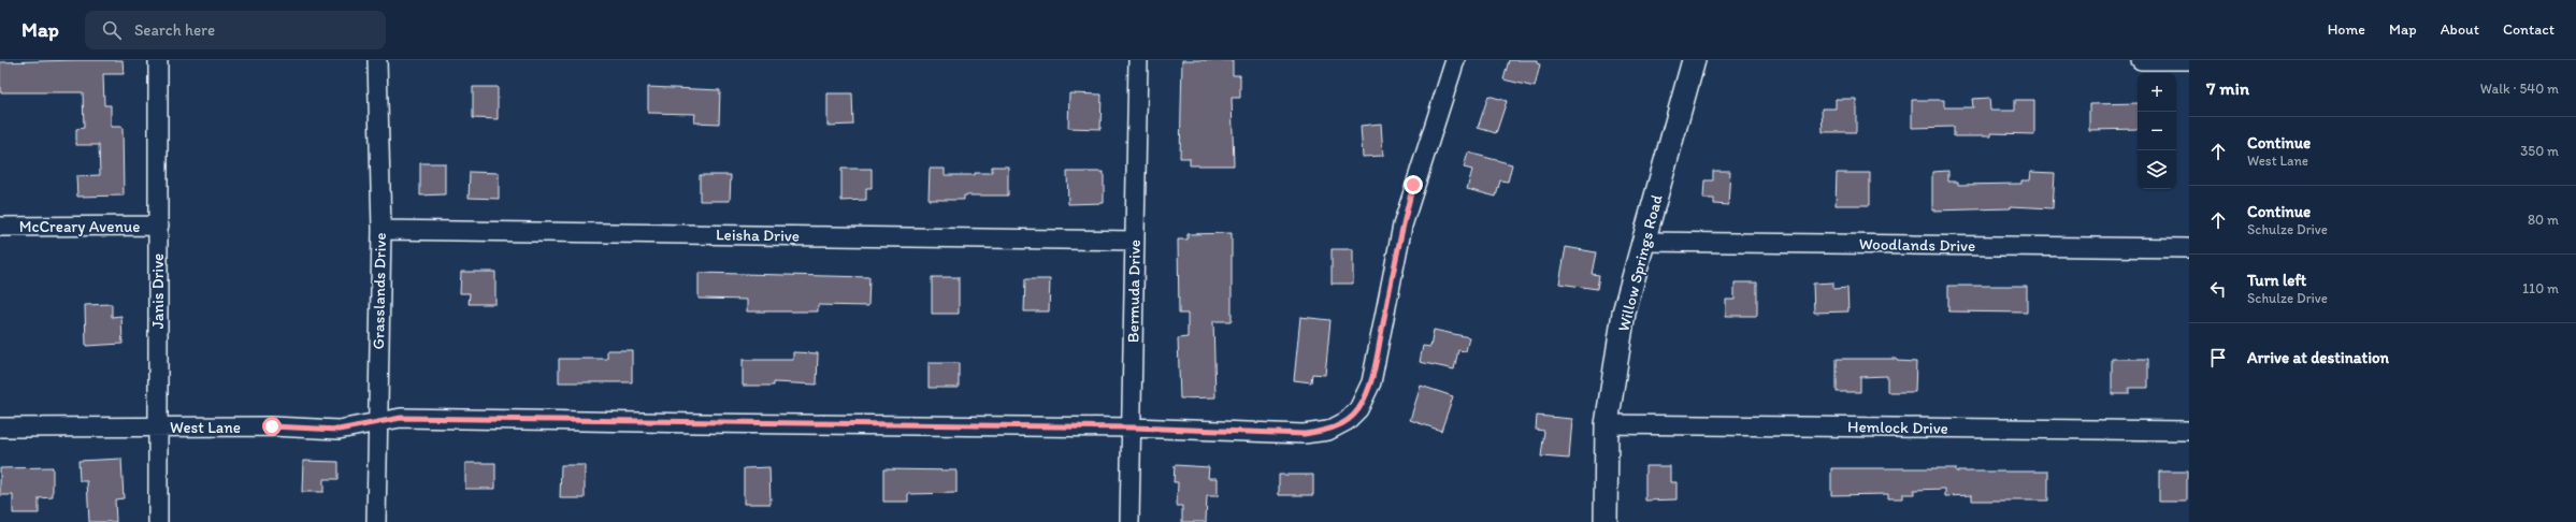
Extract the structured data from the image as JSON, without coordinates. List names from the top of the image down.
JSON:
{
  "streets": {
    "street": [
      "McCreary Avenue",
      "Leisha Drive",
      "Woodlands Drive",
      "Willow Springs Road",
      "Janis Drive",
      "Grasslands Drive",
      "Bermuda Drive",
      "West Lane",
      "Hemlock Drive"
    ]
  },
  "crossings": [
    ["McCreary Avenue", "Janis Drive"],
    ["Leisha Drive", "Grasslands Drive"],
    ["Leisha Drive", "Bermuda Drive"],
    ["Woodlands Drive", "Willow Springs Road"],
    ["Willow Springs Road", "Hemlock Drive"],
    ["Janis Drive", "West Lane"],
    ["Grasslands Drive", "West Lane"],
    ["Bermuda Drive", "West Lane"]
  ],
  "page": {
    "header": "Map",
    "search": "Search here",
    "nav": [
      "Home",
      "Map",
      "About",
      "Contact"
    ],
    "heading": ["7 min", "Walk · 540 m"],
    "map_buttons": ["+", "−"],
    "list": [
      ["Continue", "West Lane", "350 m"],
      ["Continue", "Schulze Drive", "80 m"],
      ["Turn left", "Schulze Drive", "110 m"],
      "Arrive at destination"
    ]
  }
}
